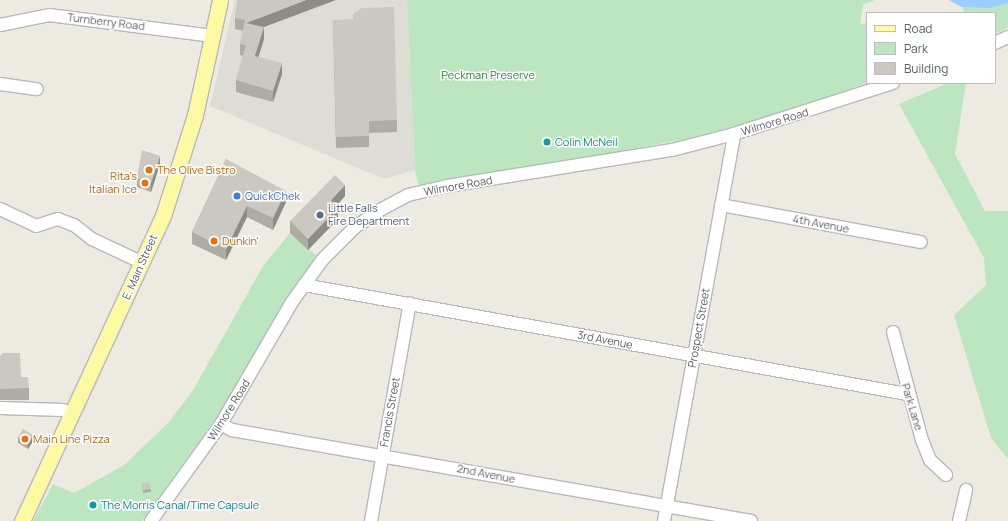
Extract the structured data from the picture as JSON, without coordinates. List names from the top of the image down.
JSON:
{
  "streets": {
    "main road": ["E. Main Street"],
    "street": [
      "Turnberry Road",
      "Wilmore Road",
      "4th Avenue",
      "Prospect Street",
      "3rd Avenue",
      "Park Lane",
      "Francis Street",
      "2nd Avenue"
    ]
  },
  "crossings": [
    ["Turnberry Road", "E. Main Street"],
    ["Wilmore Road", "Prospect Street"],
    ["Wilmore Road", "3rd Avenue"],
    ["Wilmore Road", "2nd Avenue"],
    ["4th Avenue", "Prospect Street"],
    ["Prospect Street", "3rd Avenue"],
    ["Prospect Street", "2nd Avenue"],
    ["3rd Avenue", "Park Lane"],
    ["3rd Avenue", "Francis Street"],
    ["Francis Street", "2nd Avenue"]
  ],
  "parks": ["Peckman Preserve"],
  "places": [
    "Colin McNeil",
    "The Olive Bistro",
    "Rita's Italian Ice",
    "QuickChek",
    "Little Falls Fire Department",
    "Dunkin'",
    "Main Line Pizza",
    "The Morris Canal/Time Capsule"
  ],
  "legend": ["Road", "Park", "Building"]
}
